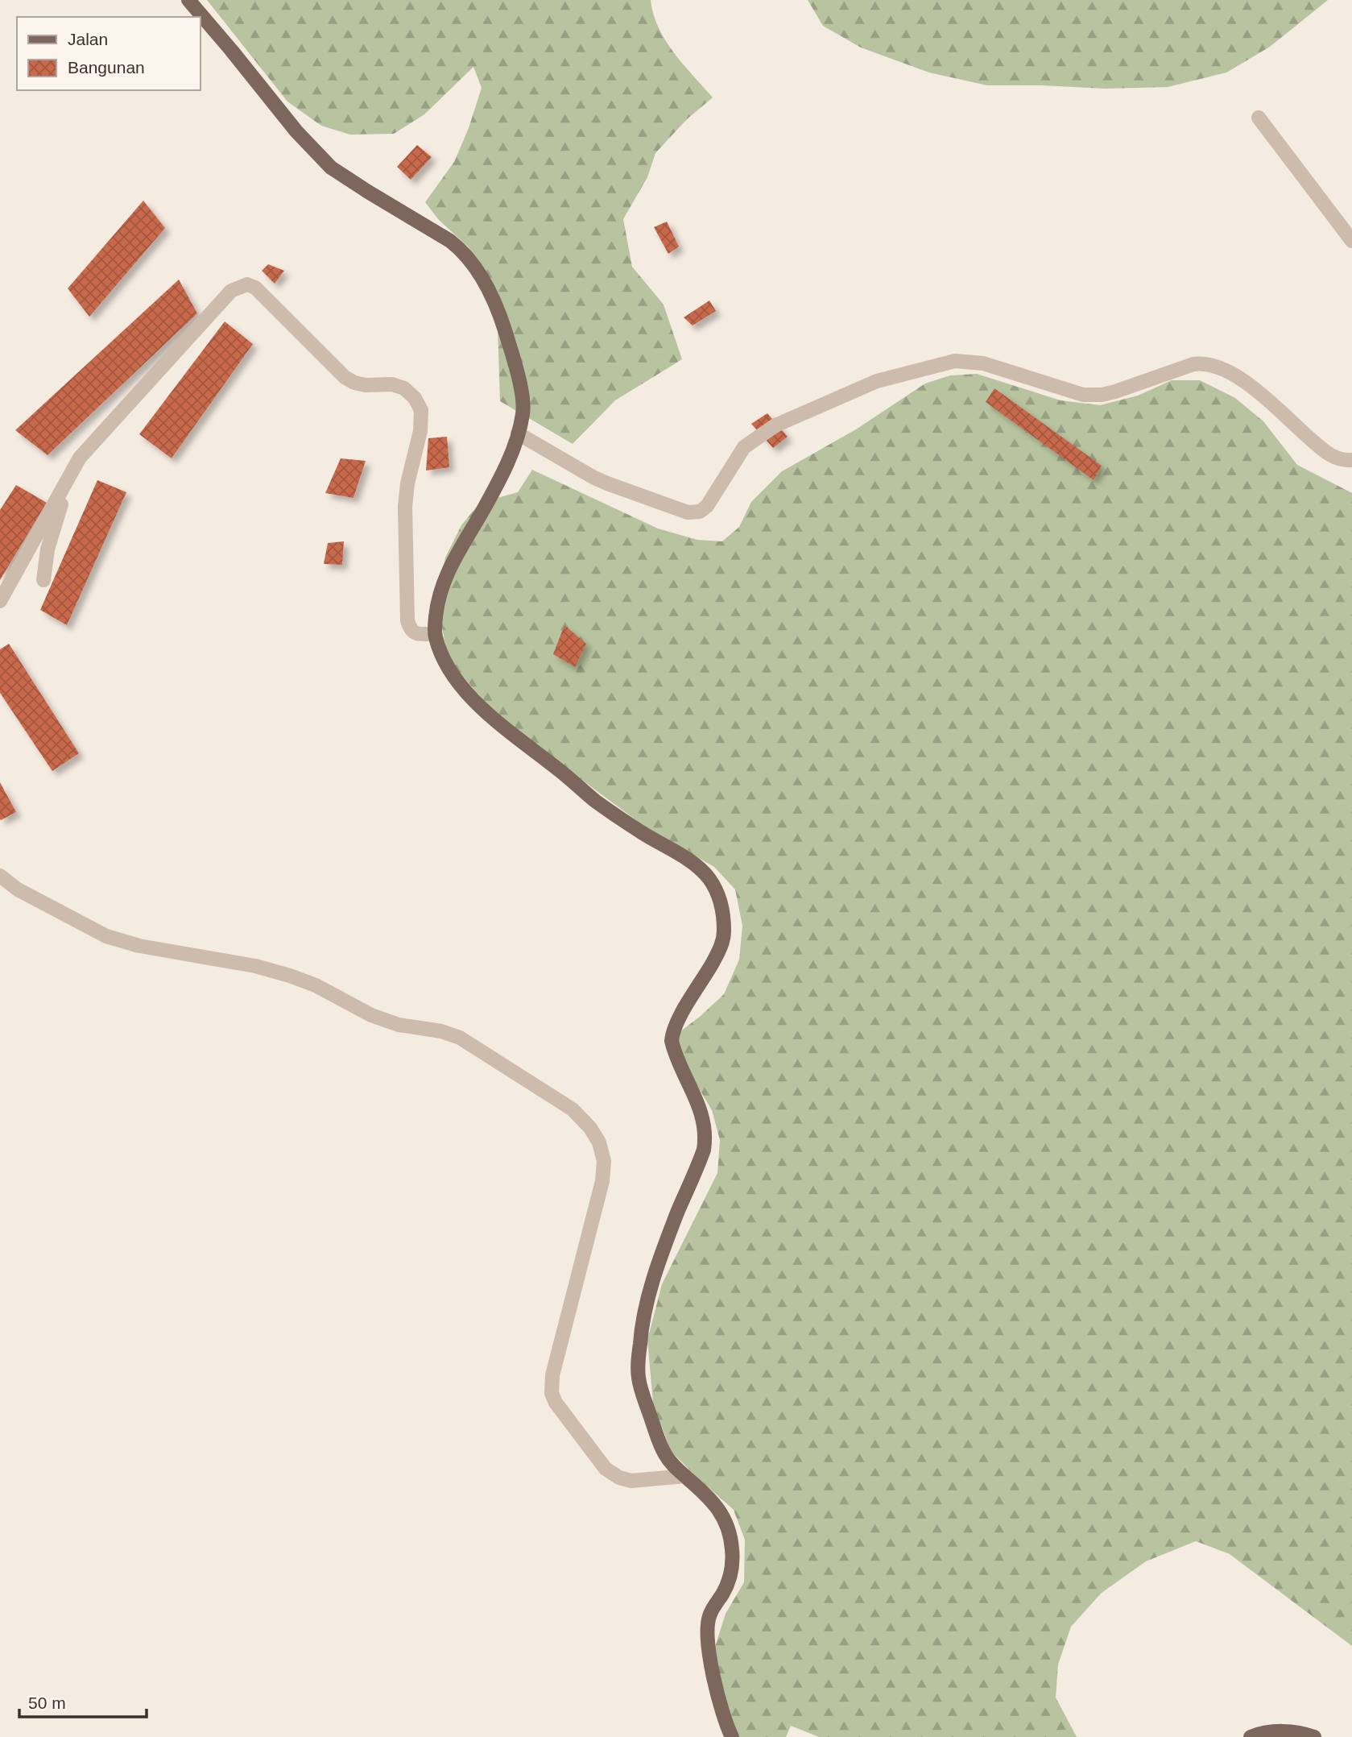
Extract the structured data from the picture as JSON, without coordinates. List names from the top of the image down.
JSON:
{
  "legend": ["Jalan", "Bangunan"],
  "scale_bar": "50 m"
}
